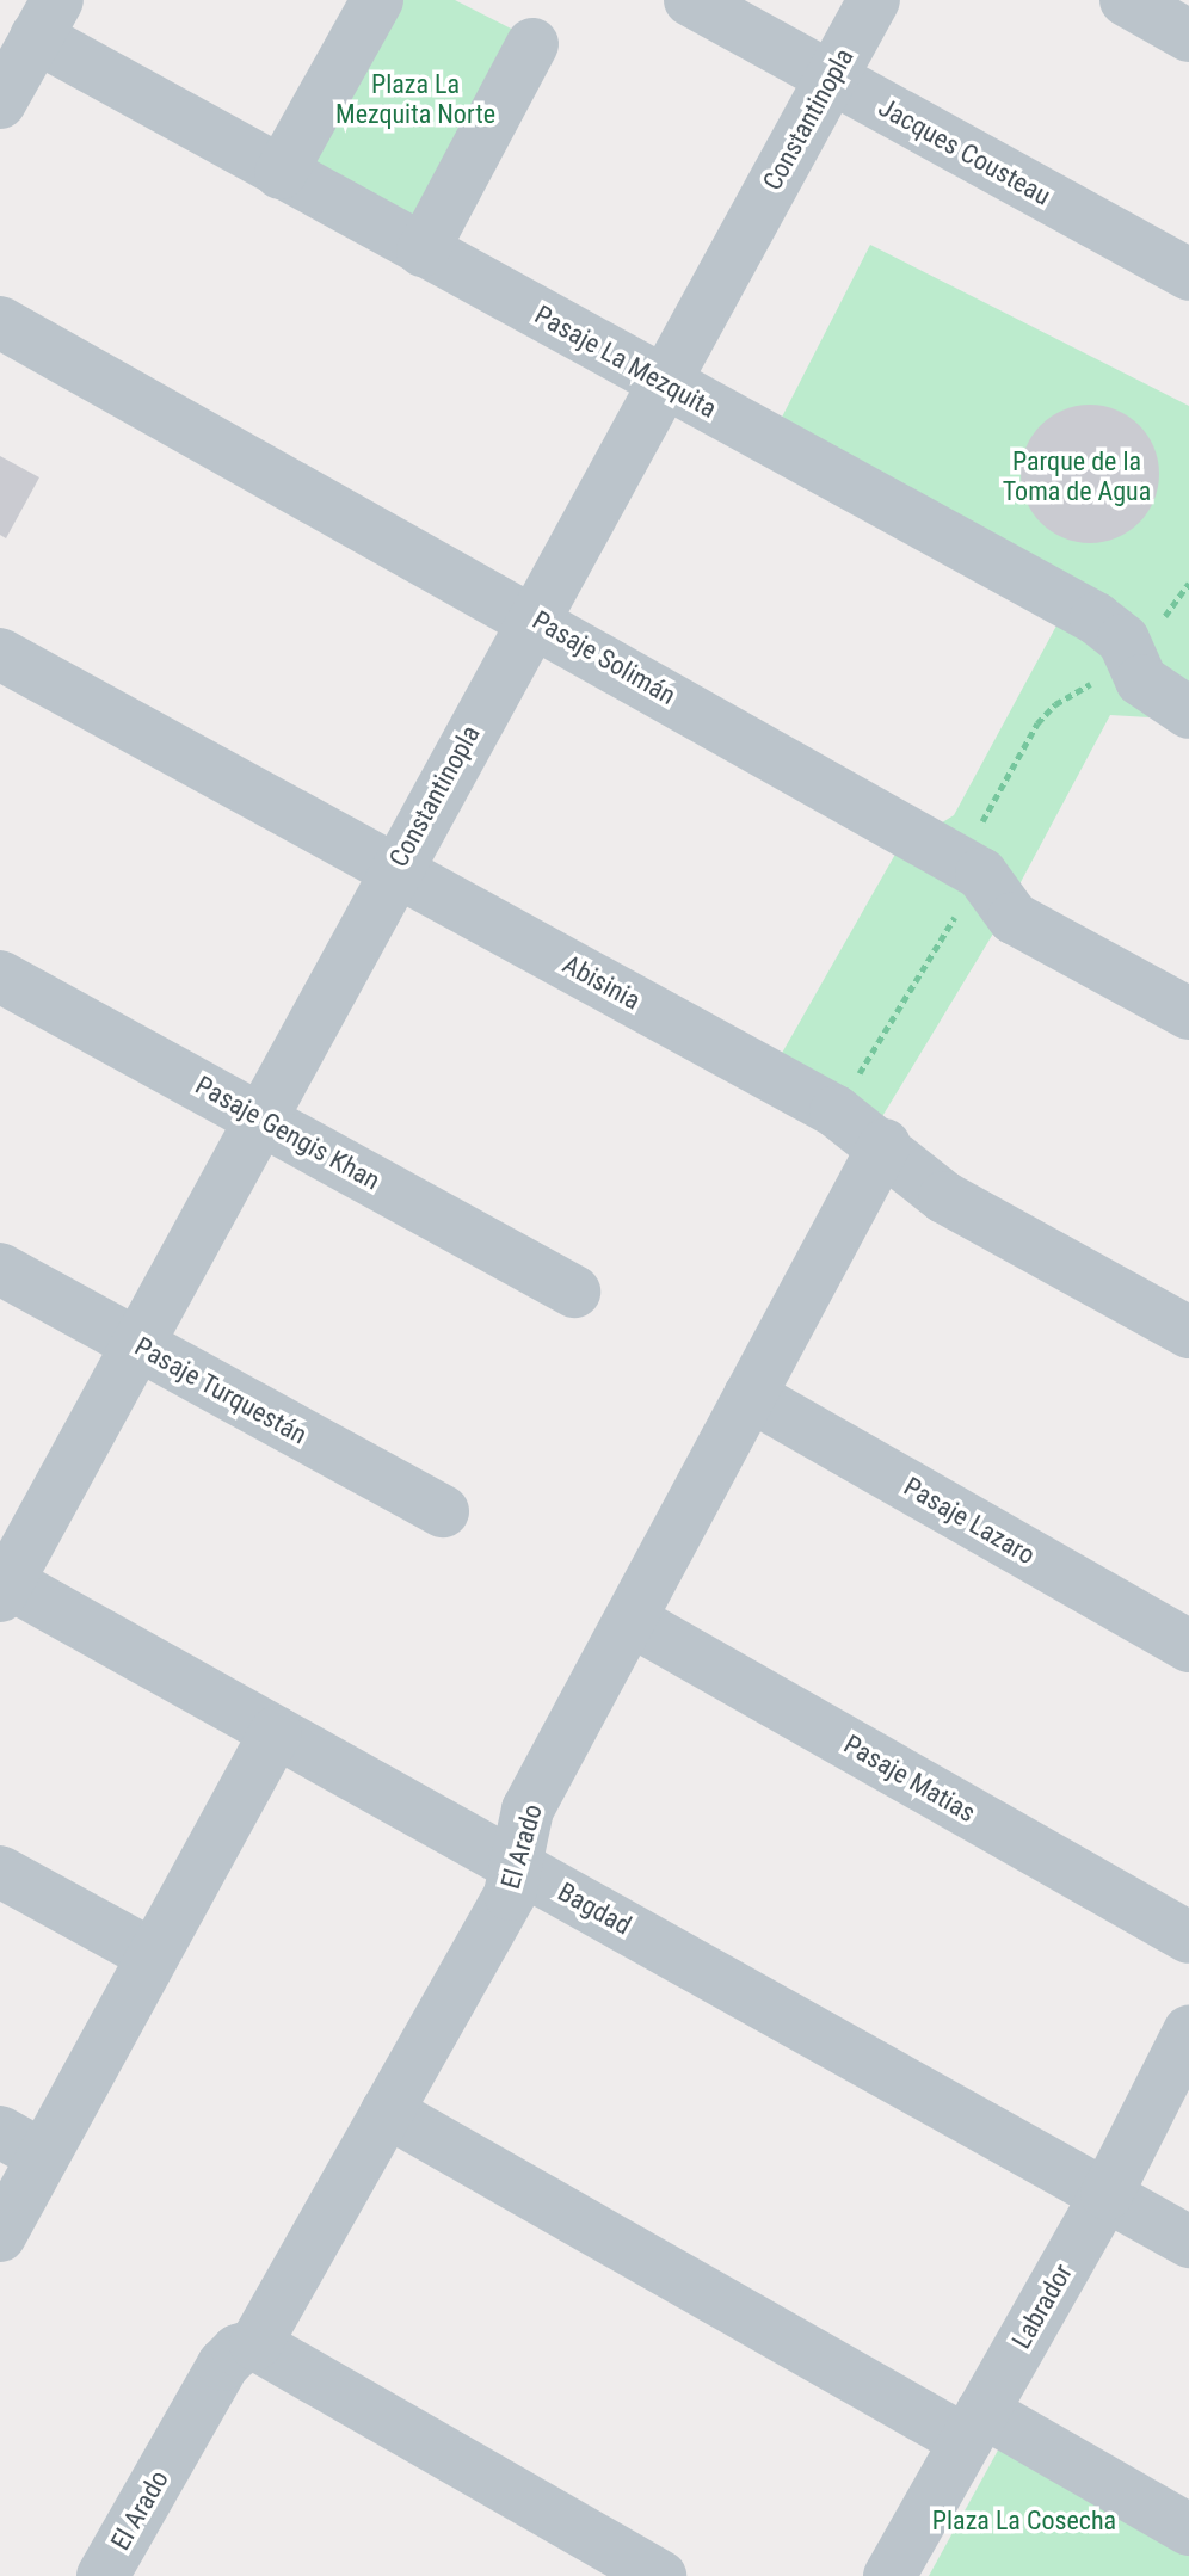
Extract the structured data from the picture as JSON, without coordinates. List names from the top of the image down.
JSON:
{
  "streets": {
    "street": [
      "Constantinopla",
      "Jacques Cousteau",
      "Pasaje La Mezquita",
      "Pasaje Solimán",
      "Abisinia",
      "Pasaje Gengis Khan",
      "Pasaje Turquestán",
      "Pasaje Lazaro",
      "Pasaje Matias",
      "El Arado",
      "Bagdad",
      "Labrador"
    ]
  },
  "crossings": [
    ["Constantinopla", "Jacques Cousteau"],
    ["Constantinopla", "Pasaje La Mezquita"],
    ["Constantinopla", "Pasaje Solimán"],
    ["Constantinopla", "Abisinia"],
    ["Constantinopla", "Pasaje Gengis Khan"],
    ["Constantinopla", "Pasaje Turquestán"],
    ["Constantinopla", "Bagdad"],
    ["Abisinia", "El Arado"],
    ["Pasaje Lazaro", "El Arado"],
    ["Pasaje Matias", "El Arado"],
    ["El Arado", "Bagdad"],
    ["Bagdad", "Labrador"]
  ],
  "parks": ["Plaza La Mezquita Norte", "Parque de la Toma de Agua", "Plaza La Cosecha"]
}
